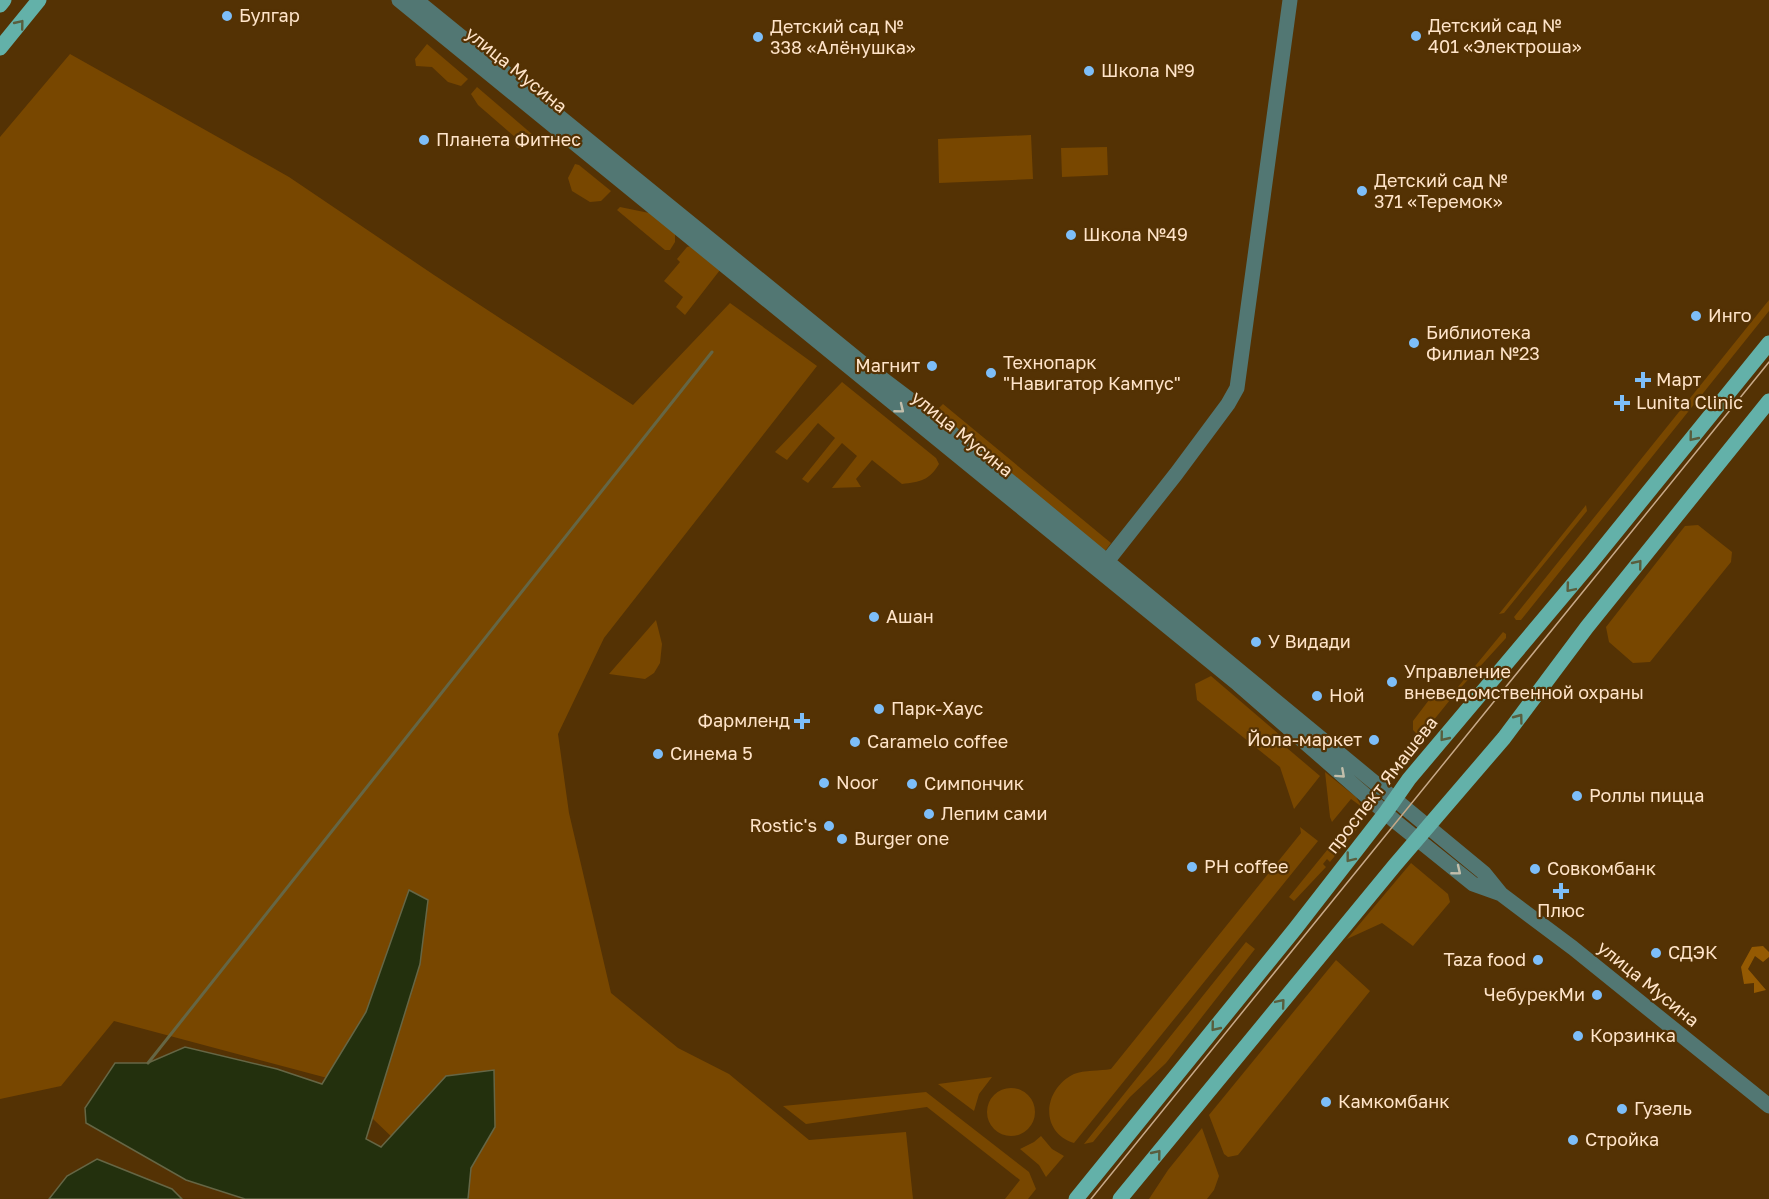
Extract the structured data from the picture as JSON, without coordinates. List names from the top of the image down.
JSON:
{
  "streets": {
    "main road": ["проспект Ямашева"],
    "street": ["улица Мусина"]
  },
  "crossings": [
    ["улица Мусина", "проспект Ямашева"]
  ],
  "places": {
    "other": [
      "Булгар",
      "Детский сад № 401 «Электроша»",
      "Детский сад № 338 «Алёнушка»",
      "Школа №9",
      "Планета Фитнес",
      "Детский сад № 371 «Теремок»",
      "Школа №49",
      "Инго",
      "Библиотека Филиал №23",
      "Магнит",
      "Технопарк \"Навигатор Кампус\"",
      "Ашан",
      "У Видади",
      "Управление вневедомственной охраны",
      "Ной",
      "Парк-Хаус",
      "Йола-маркет",
      "Caramelo coffee",
      "Синема 5",
      "Noor",
      "Симпончик",
      "Роллы пицца",
      "Лепим сами",
      "Rostiс's",
      "Burger one",
      "PH coffee",
      "Совкомбанк",
      "СДЭК",
      "Taza food",
      "ЧебурекМи",
      "Корзинка",
      "Камкомбанк",
      "Гузель",
      "Стройка"
    ],
    "health": [
      "Март",
      "Lunita Clinic",
      "Фармленд",
      "Плюс"
    ]
  }
}
